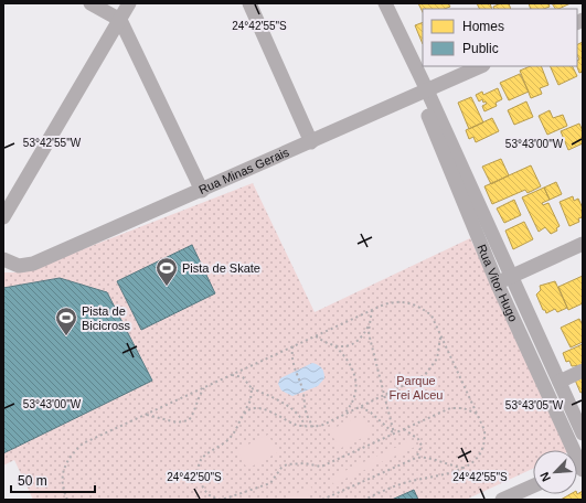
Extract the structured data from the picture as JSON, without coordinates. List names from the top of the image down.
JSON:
{
  "streets": {
    "street": ["Rua Minas Gerais", "Rua Vitor Hugo"]
  },
  "crossings": [
    ["Rua Minas Gerais", "Rua Vitor Hugo"]
  ],
  "parks": ["Parque Frei Alceu"],
  "places": {
    "sports": ["Pista de Skate", "Pista de Bicicross"]
  },
  "legend": ["Homes", "Public"],
  "scale_bar": "50 m",
  "north": "bottom left",
  "coordinates": [
    "24°42'55\"S",
    "53°42'55\"W",
    "53°43'00\"W",
    "53°43'05\"W",
    "24°42'50\"S"
  ]
}
